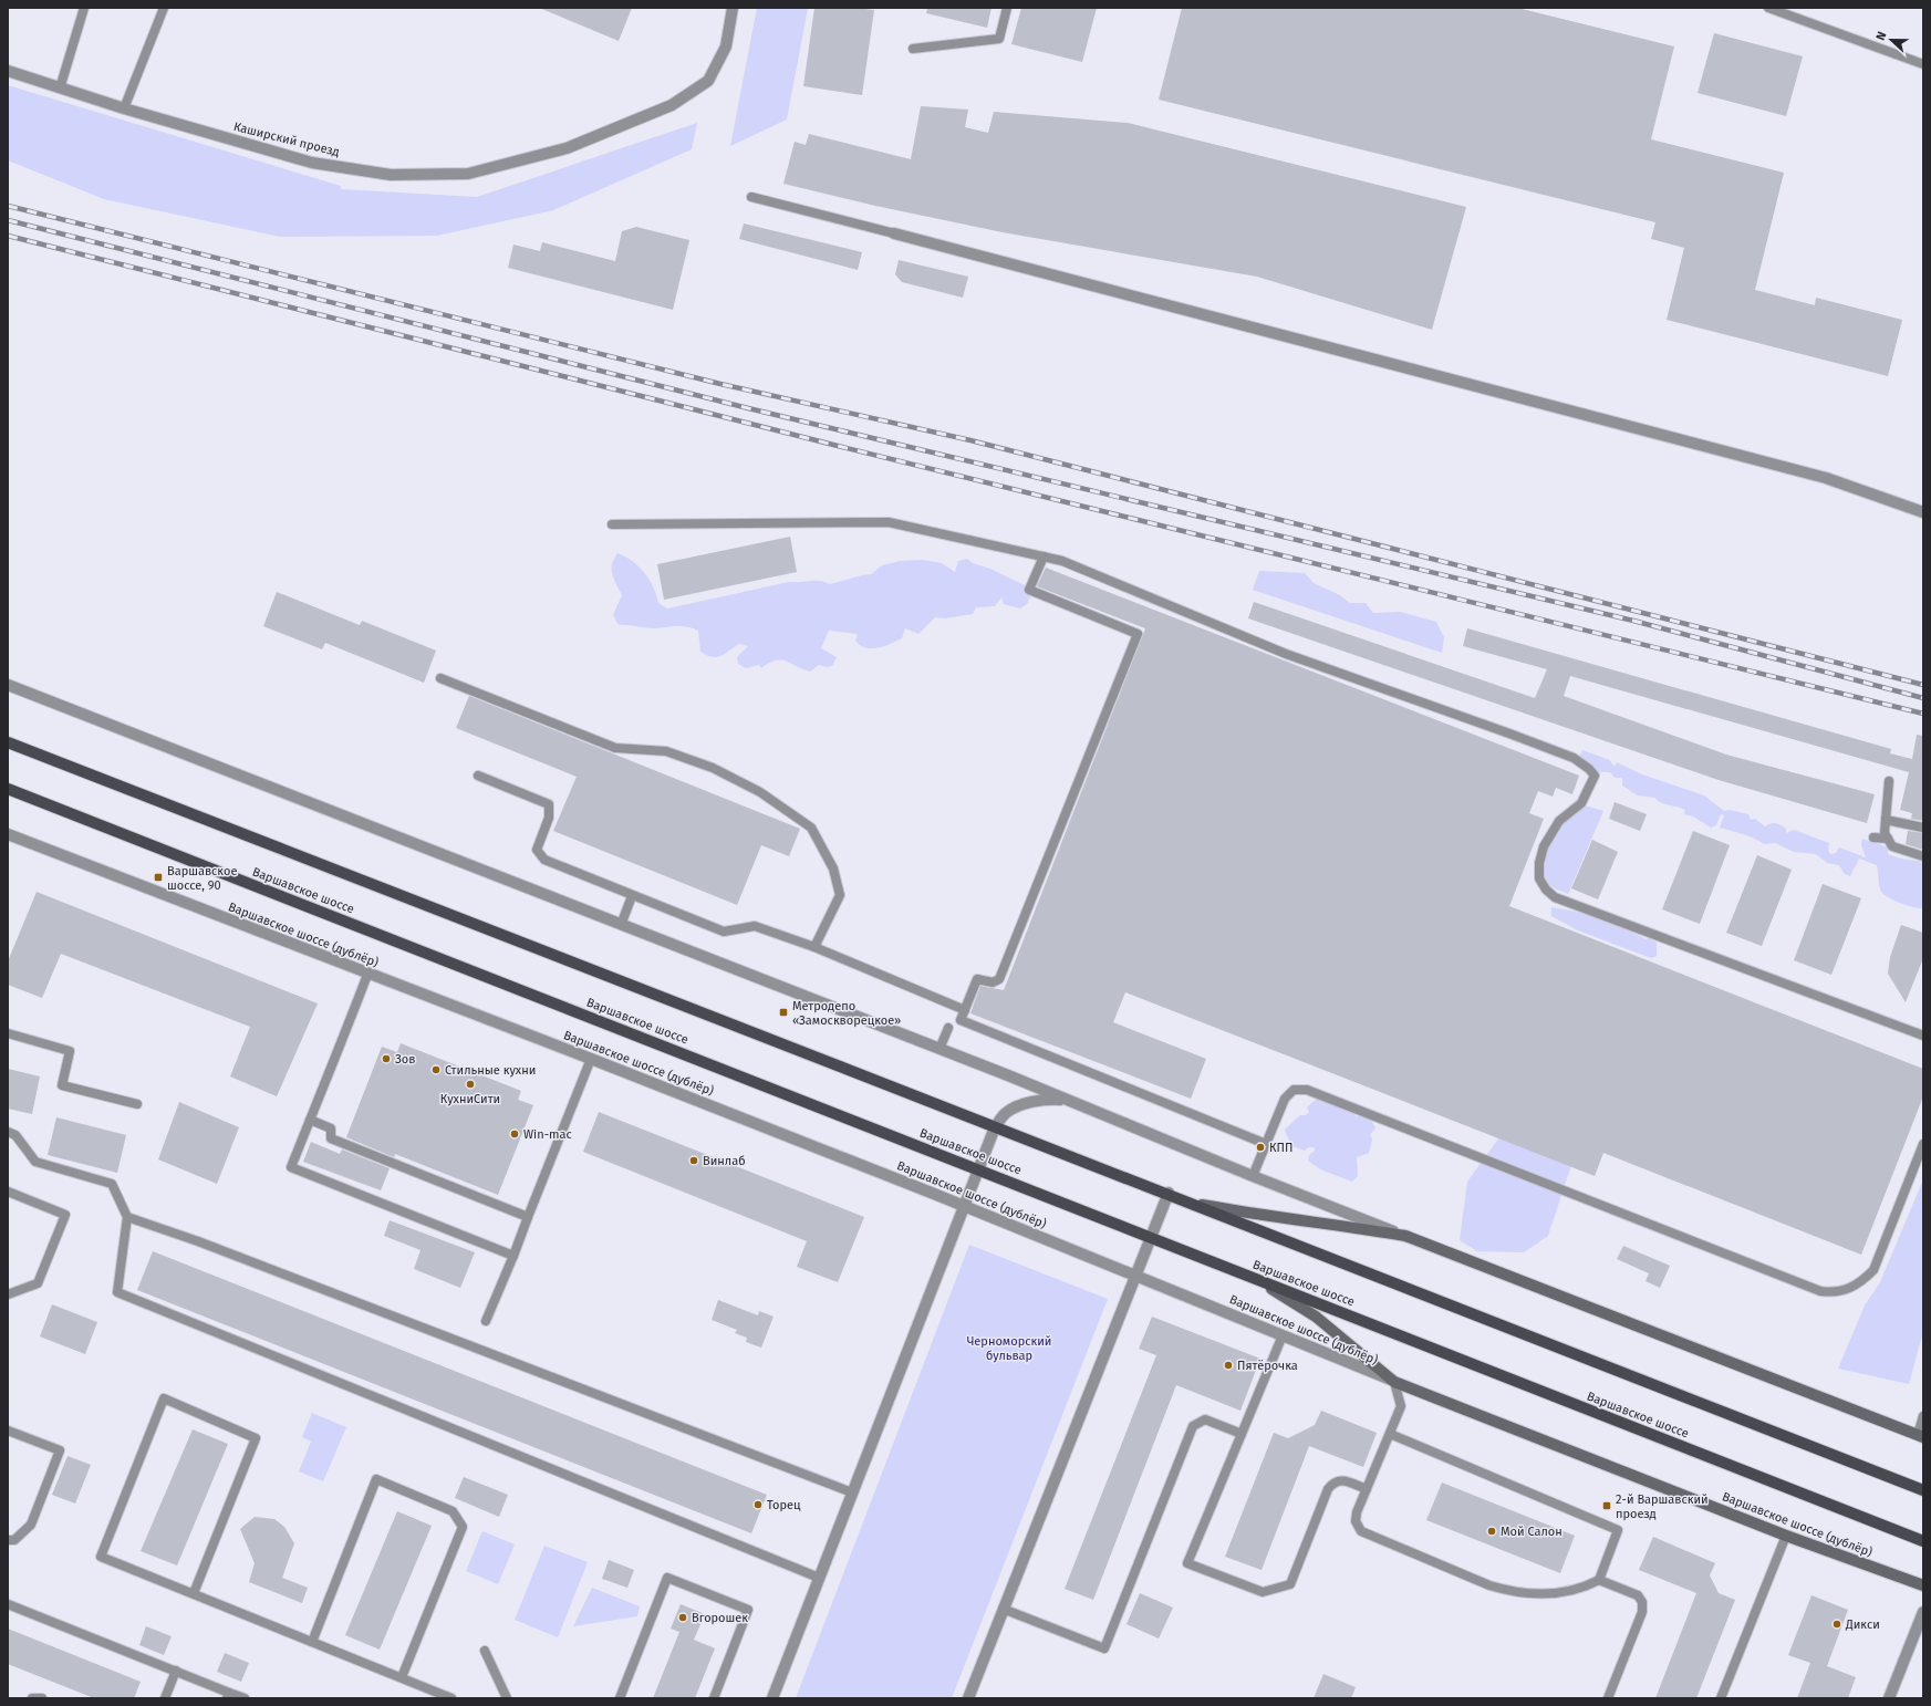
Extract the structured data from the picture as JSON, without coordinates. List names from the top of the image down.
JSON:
{
  "streets": {
    "main road": ["Варшавское шоссе", "Варшавское шоссе (дублёр)"],
    "street": ["Каширский проезд"]
  },
  "parks": ["Черноморский бульвар"],
  "places": {
    "transit": ["Варшавское шоссе, 90", "Метродепо «Замоскворецкое»", "2-й Варшавский проезд"],
    "other": [
      "Зов",
      "Стильные кухни",
      "КухниСити",
      "Win-mac",
      "КПП",
      "Винлаб",
      "Пятёрочка",
      "Торец",
      "Мой Салон",
      "Вгорошек",
      "Дикси"
    ]
  },
  "north": "left"
}
